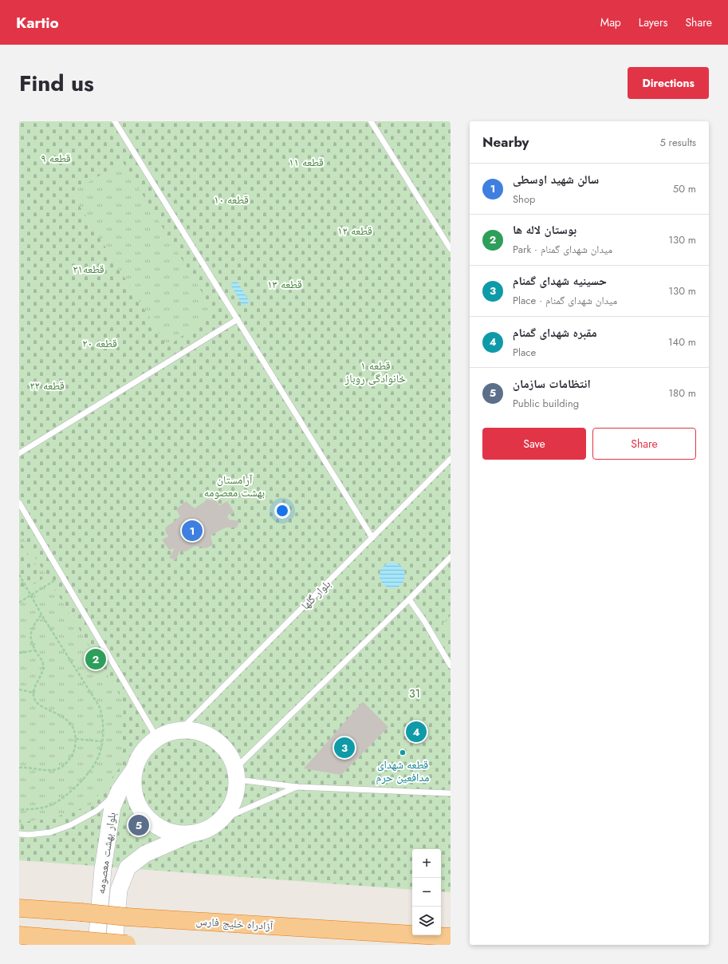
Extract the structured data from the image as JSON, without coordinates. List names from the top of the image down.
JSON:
{
  "streets": {
    "highway": ["آزادراه خلیج فارس"],
    "main road": ["بلوار بهشت معصومه"],
    "lane": ["بلوار گلها"]
  },
  "crossings": [
    ["بلوار گلها", "بلوار بهشت معصومه"]
  ],
  "parks": [
    "قطعه ۹",
    "قطعه ۱۱",
    "قطعه ۱۰",
    "قطعه ۱۲",
    "قطعه۲۱",
    "قطعه ۱۳",
    "قطعه ۲۰",
    "قطعه ۱ خانوادگی روباز",
    "قطعه ۲۲",
    "آرامستان بهشت معصومه",
    "31"
  ],
  "places": ["قطعه شهدای مدافعین حرم"],
  "page": {
    "header": "Kartio",
    "nav": ["Map", "Layers", "Share"],
    "title": "Find us",
    "buttons": [
      "Directions",
      ["Save", "Share"]
    ],
    "heading": ["Nearby", "5 results"],
    "list": [
      {
        "mark": "1",
        "name": "سالن شهید اوسطی",
        "note": "Shop",
        "value": "50 m"
      },
      {
        "mark": "2",
        "name": "بوستان لاله ها",
        "note": "Park · میدان شهدای گمنام",
        "value": "130 m"
      },
      {
        "mark": "3",
        "name": "حسینیه شهدای گمنام",
        "note": "Place · میدان شهدای گمنام",
        "value": "130 m"
      },
      {
        "mark": "4",
        "name": "مقبره شهدای گمنام",
        "note": "Place",
        "value": "140 m"
      },
      {
        "mark": "5",
        "name": "انتظامات سازمان",
        "note": "Public building",
        "value": "180 m"
      }
    ],
    "pins": [
      "1",
      "2",
      "4",
      "3",
      "5"
    ],
    "map_buttons": ["+", "−"]
  }
}
